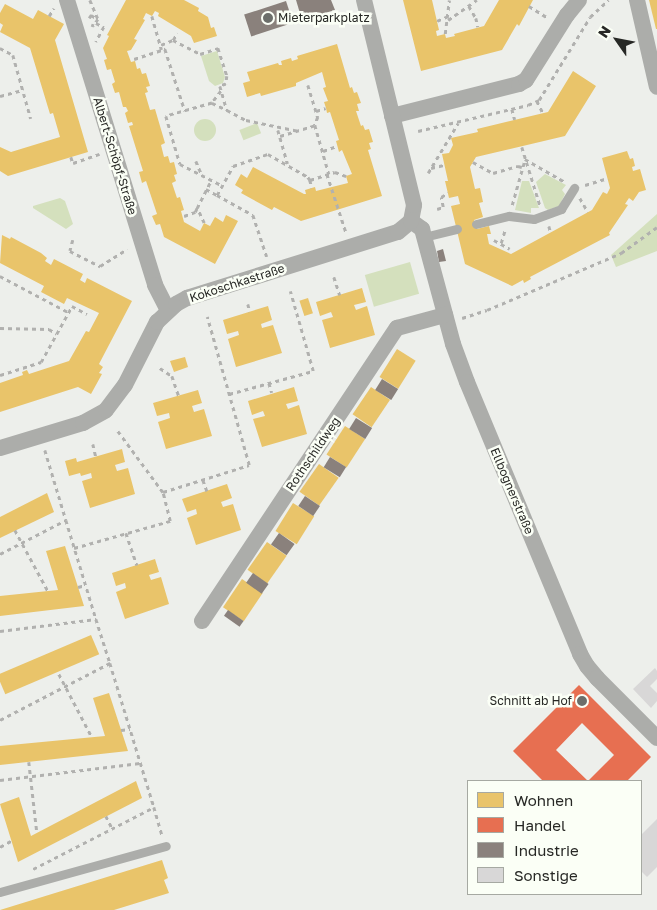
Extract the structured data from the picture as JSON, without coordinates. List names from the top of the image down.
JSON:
{
  "streets": {
    "street": [
      "Albert-Schöpf-Straße",
      "Kokoschkastraße",
      "Rothschildweg",
      "Ellbognerstraße"
    ]
  },
  "crossings": [
    ["Albert-Schöpf-Straße", "Kokoschkastraße"],
    ["Kokoschkastraße", "Ellbognerstraße"],
    ["Rothschildweg", "Ellbognerstraße"]
  ],
  "places": ["Mieterparkplatz", "Schnitt ab Hof"],
  "legend": [
    "Wohnen",
    "Handel",
    "Industrie",
    "Sonstige"
  ],
  "north": "top left"
}
